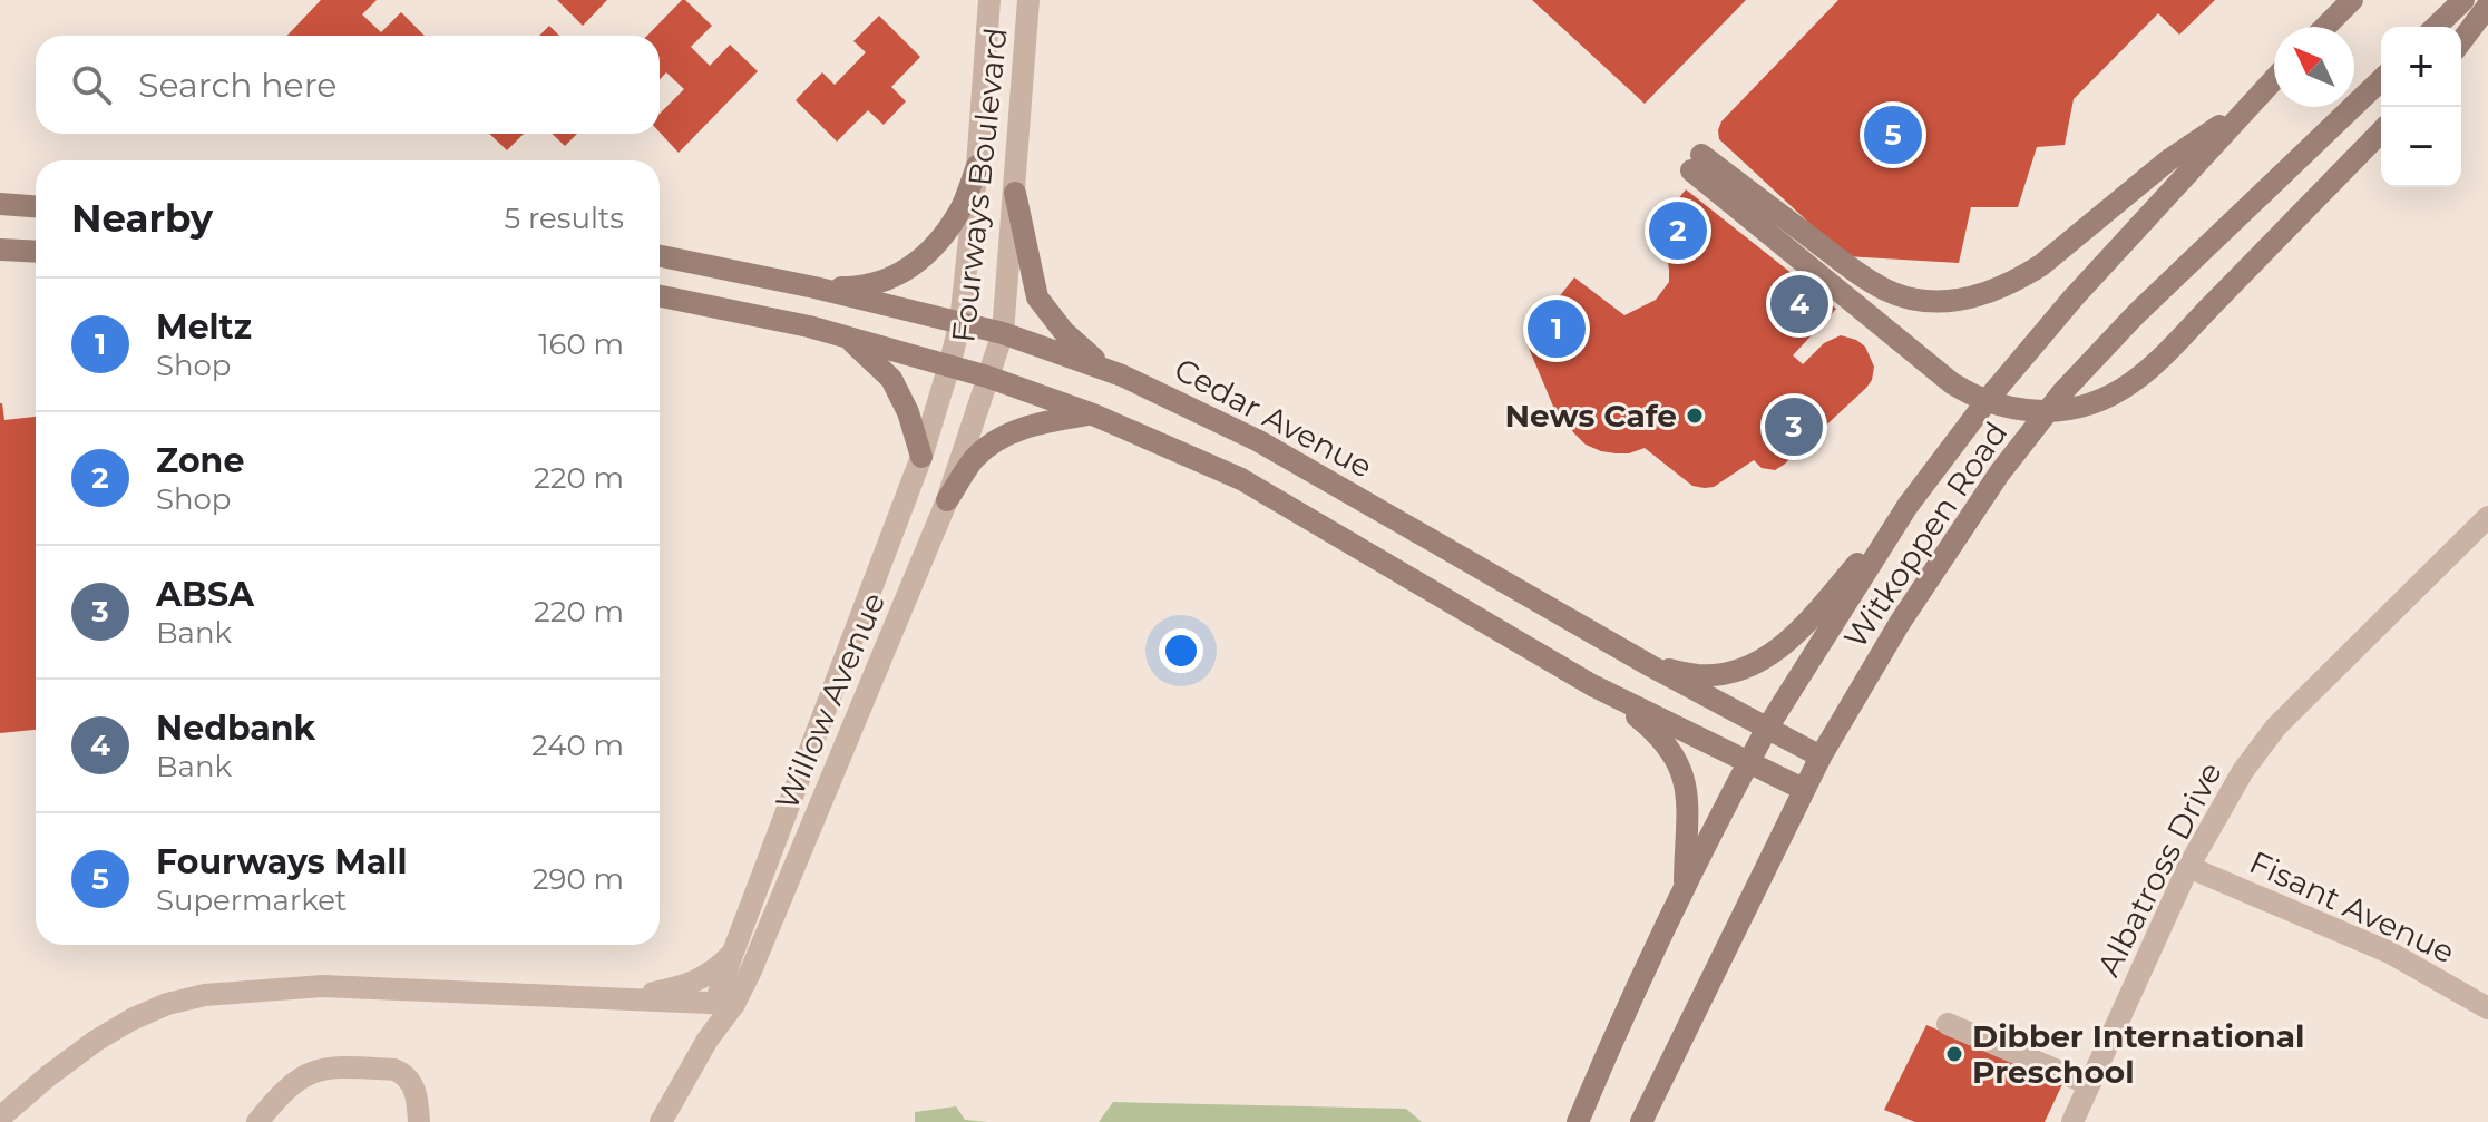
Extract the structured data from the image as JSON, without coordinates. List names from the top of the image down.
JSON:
{
  "streets": {
    "main road": ["Cedar Avenue", "Witkoppen Road"],
    "street": [
      "Fourways Boulevard",
      "Willow Avenue",
      "Albatross Drive",
      "Fisant Avenue"
    ]
  },
  "crossings": [
    ["Fourways Boulevard", "Cedar Avenue"],
    ["Fourways Boulevard", "Willow Avenue"],
    ["Cedar Avenue", "Witkoppen Road"],
    ["Albatross Drive", "Fisant Avenue"]
  ],
  "places": ["News Cafe", "Dibber International Preschool"],
  "north": "top left",
  "page": {
    "map_buttons": ["+", "−"],
    "search": "Search here",
    "pins": [
      "5",
      "2",
      "4",
      "1",
      "3"
    ],
    "heading": ["Nearby", "5 results"],
    "list": [
      {
        "mark": "1",
        "name": "Meltz",
        "note": "Shop",
        "value": "160 m"
      },
      {
        "mark": "2",
        "name": "Zone",
        "note": "Shop",
        "value": "220 m"
      },
      {
        "mark": "3",
        "name": "ABSA",
        "note": "Bank",
        "value": "220 m"
      },
      {
        "mark": "4",
        "name": "Nedbank",
        "note": "Bank",
        "value": "240 m"
      },
      {
        "mark": "5",
        "name": "Fourways Mall",
        "note": "Supermarket",
        "value": "290 m"
      }
    ]
  }
}
